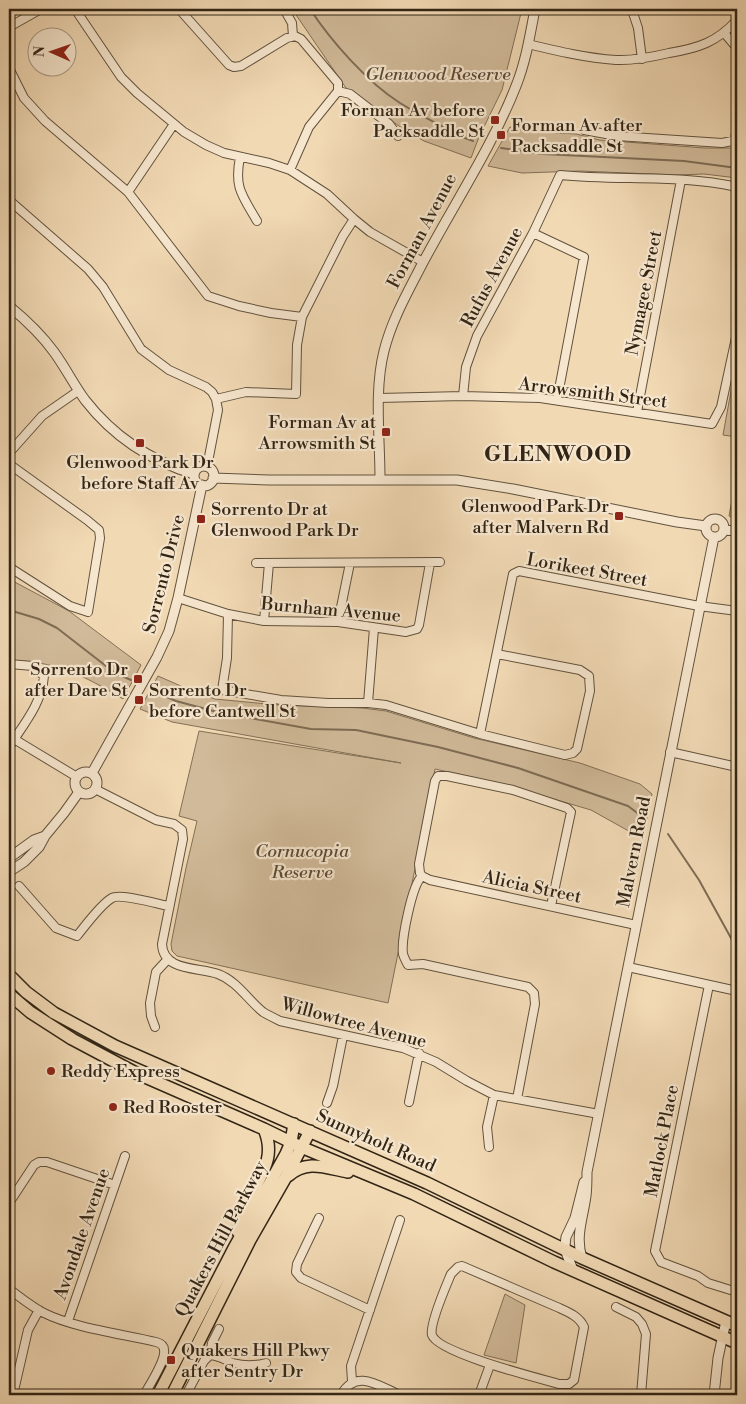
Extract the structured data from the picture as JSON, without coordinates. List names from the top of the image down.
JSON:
{
  "streets": {
    "main road": ["Sunnyholt Road", "Quakers Hill Parkway"],
    "street": [
      "Forman Avenue",
      "Rufus Avenue",
      "Nymagee Street",
      "Arrowsmith Street",
      "Lorikeet Street",
      "Sorrento Drive",
      "Burnham Avenue",
      "Malvern Road",
      "Alicia Street",
      "Willowtree Avenue",
      "Matlock Place",
      "Avondale Avenue"
    ]
  },
  "crossings": [
    ["Forman Avenue", "Arrowsmith Street"],
    ["Rufus Avenue", "Nymagee Street"],
    ["Rufus Avenue", "Arrowsmith Street"],
    ["Nymagee Street", "Arrowsmith Street"],
    ["Lorikeet Street", "Malvern Road"],
    ["Sorrento Drive", "Burnham Avenue"],
    ["Malvern Road", "Alicia Street"],
    ["Malvern Road", "Willowtree Avenue"],
    ["Malvern Road", "Sunnyholt Road"],
    ["Sunnyholt Road", "Quakers Hill Parkway"]
  ],
  "districts": ["GLENWOOD"],
  "parks": ["Glenwood Reserve", "Cornucopia Reserve"],
  "places": {
    "transit": [
      "Forman Av before Packsaddle St",
      "Forman Av after Packsaddle St",
      "Forman Av at Arrowsmith St",
      "Glenwood Park Dr before Staff Av",
      "Glenwood Park Dr after Malvern Rd",
      "Sorrento Dr at Glenwood Park Dr",
      "Sorrento Dr after Dare St",
      "Sorrento Dr before Cantwell St",
      "Quakers Hill Pkwy after Sentry Dr"
    ],
    "other": ["Reddy Express", "Red Rooster"]
  },
  "north": "left"
}
